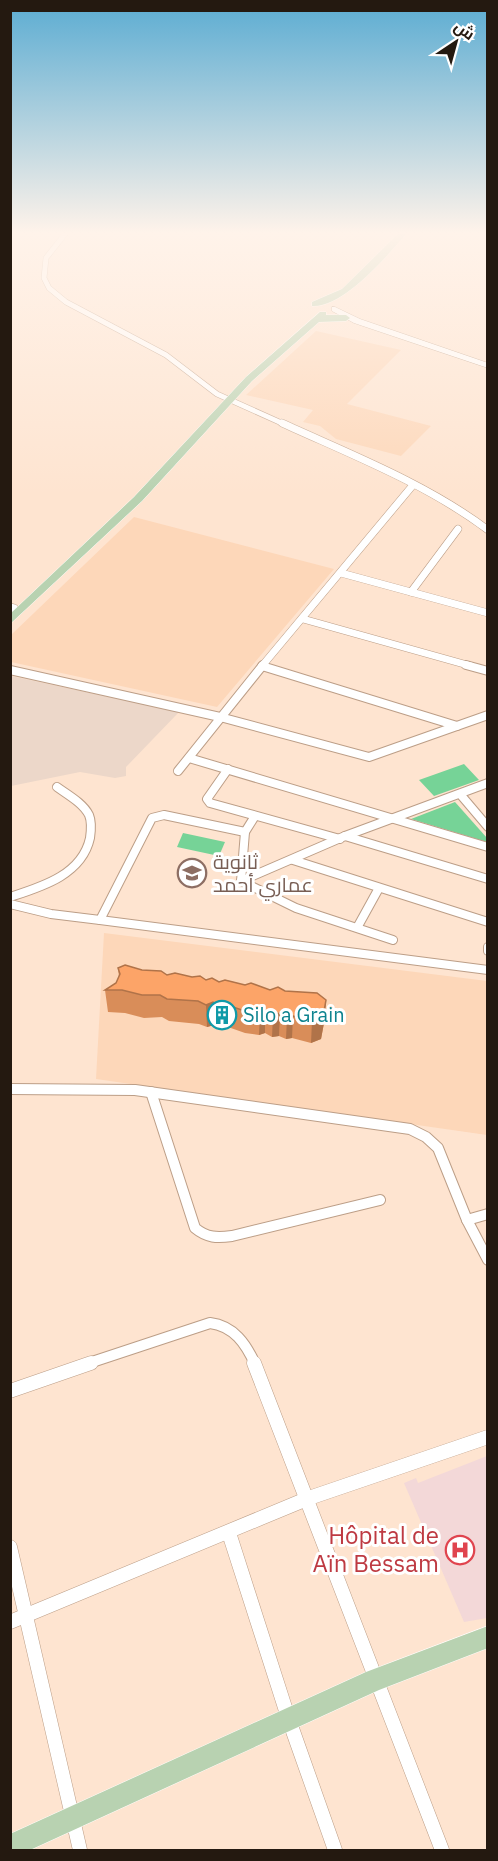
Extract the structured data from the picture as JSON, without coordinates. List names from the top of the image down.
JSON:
{
  "places": {
    "school or university": ["ثانوية عماري أحمد"],
    "building": ["Silo a Grain"],
    "hospital": ["Hôpital de Aïn Bessam"]
  },
  "north": "top right"
}
